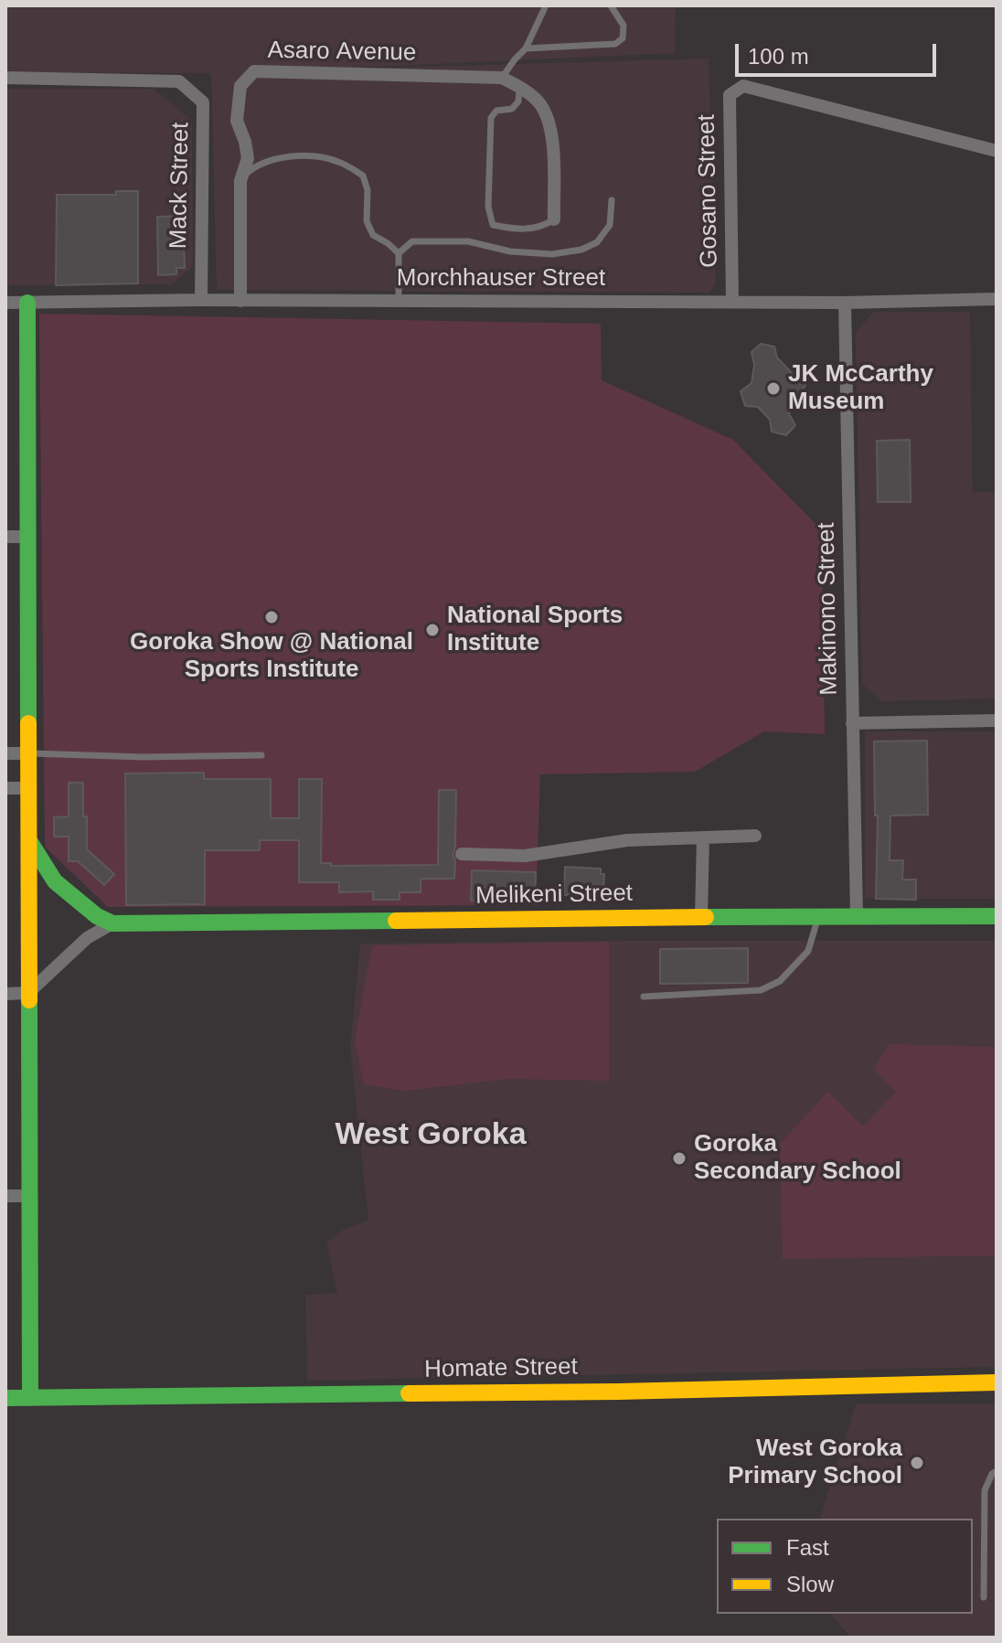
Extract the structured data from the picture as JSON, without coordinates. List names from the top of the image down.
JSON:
{
  "streets": {
    "street": [
      "Asaro Avenue",
      "Mack Street",
      "Gosano Street",
      "Morchhauser Street",
      "Makinono Street",
      "Melikeni Street",
      "Homate Street"
    ]
  },
  "crossings": [
    ["Asaro Avenue", "Morchhauser Street"],
    ["Mack Street", "Morchhauser Street"],
    ["Gosano Street", "Morchhauser Street"],
    ["Morchhauser Street", "Makinono Street"],
    ["Makinono Street", "Melikeni Street"]
  ],
  "districts": ["West Goroka"],
  "places": [
    "JK McCarthy Museum",
    "Goroka Show @ National Sports Institute",
    "National Sports Institute",
    "Goroka Secondary School",
    "West Goroka Primary School"
  ],
  "legend": ["Fast", "Slow"],
  "scale_bar": "100 m"
}
